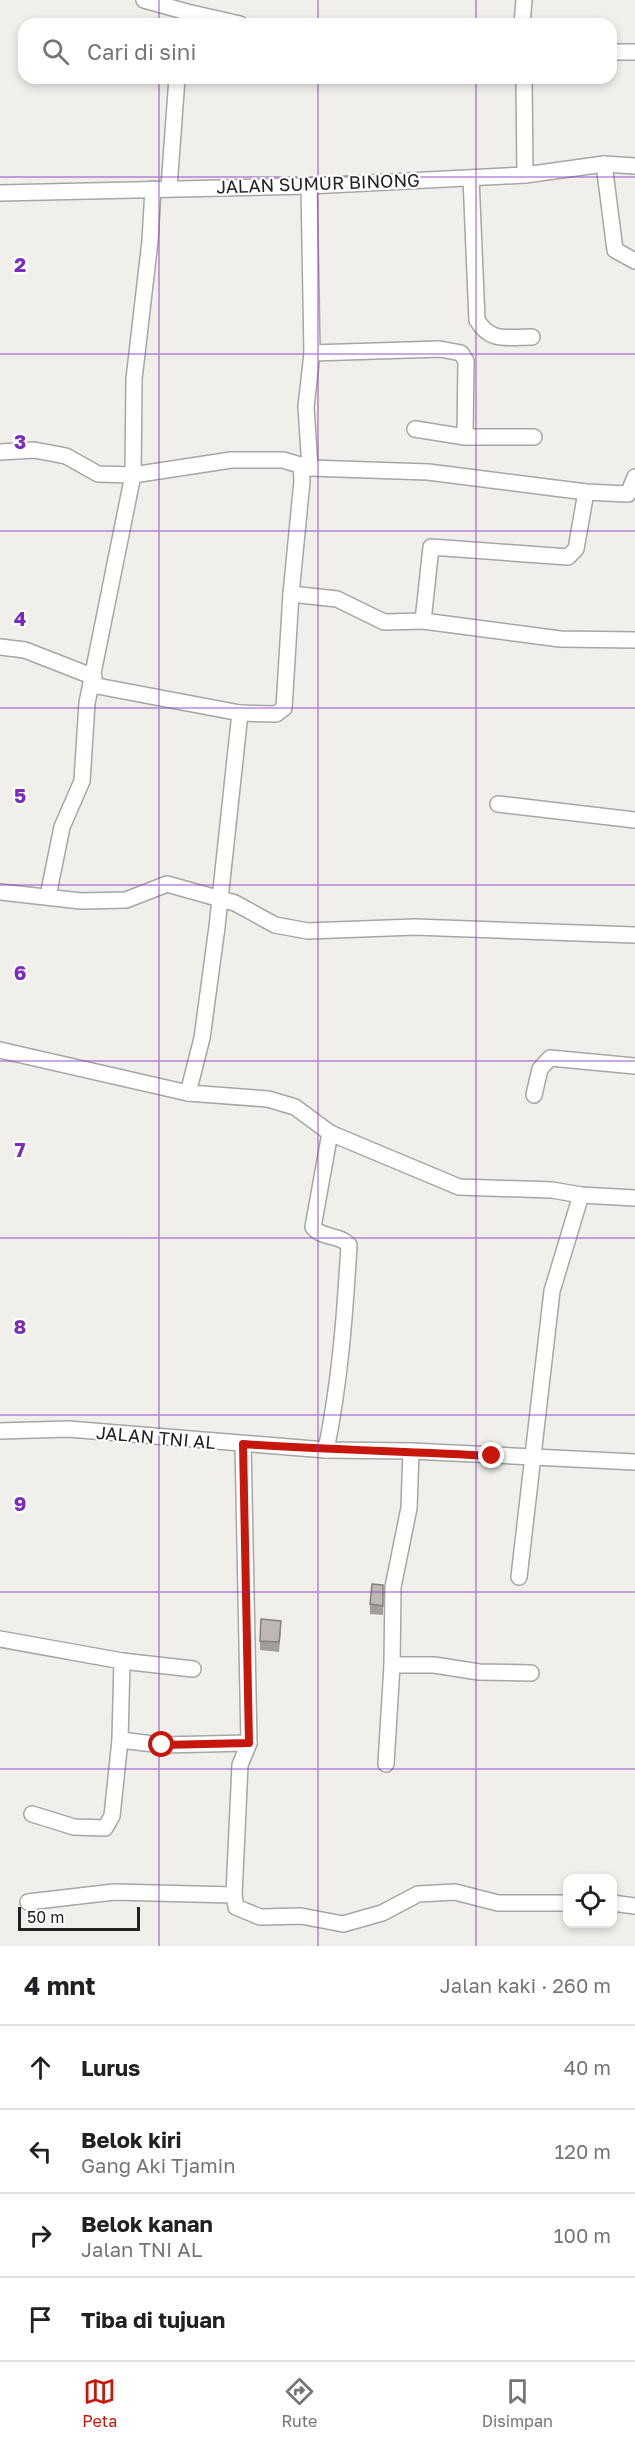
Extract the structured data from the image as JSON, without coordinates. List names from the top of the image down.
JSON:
{
  "streets": {
    "street": ["JALAN SUMUR BINONG", "JALAN TNI AL"]
  },
  "scale_bar": "50 m",
  "page": {
    "search": "Cari di sini",
    "scale": "50 m",
    "heading": ["4 mnt", "Jalan kaki · 260 m"],
    "list": [
      ["Lurus", "40 m"],
      ["Belok kiri", "Gang Aki Tjamin", "120 m"],
      ["Belok kanan", "Jalan TNI AL", "100 m"],
      "Tiba di tujuan"
    ],
    "nav": ["Peta", "Rute", "Disimpan"]
  },
  "grid": {
    "rows": [
      "2",
      "3",
      "4",
      "5",
      "6",
      "7",
      "8",
      "9"
    ]
  }
}
